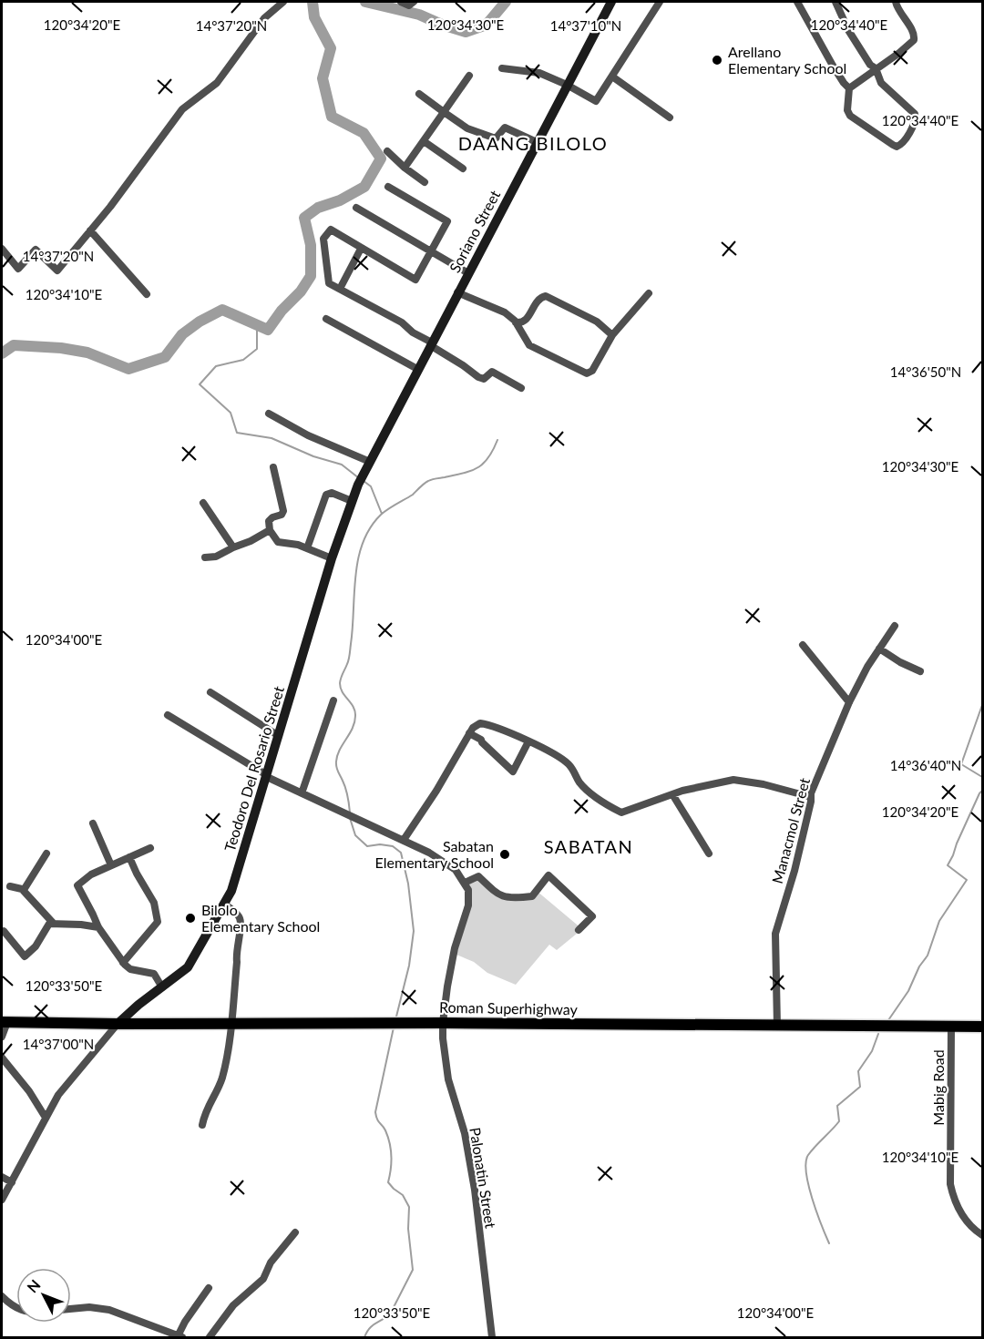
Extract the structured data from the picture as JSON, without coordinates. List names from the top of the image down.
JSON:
{
  "streets": {
    "main road": ["Soriano Street", "Teodoro Del Rosario Street", "Roman Superhighway"],
    "street": ["Manacmol Street", "Mabig Road", "Palonatin Street"]
  },
  "crossings": [
    ["Soriano Street", "Teodoro Del Rosario Street"],
    ["Teodoro Del Rosario Street", "Roman Superhighway"],
    ["Manacmol Street", "Roman Superhighway"],
    ["Roman Superhighway", "Mabig Road"],
    ["Roman Superhighway", "Palonatin Street"]
  ],
  "districts": ["DAANG BILOLO", "SABATAN"],
  "places": ["Arellano Elementary School", "Sabatan Elementary School", "Bilolo Elementary School"],
  "north": "top left",
  "coordinates": [
    "120°34'20\"E",
    "120°34'30\"E",
    "120°34'40\"E",
    "14°37'20\"N",
    "14°37'10\"N",
    "120°34'10\"E",
    "14°36'50\"N",
    "120°34'00\"E",
    "14°36'40\"N",
    "120°33'50\"E",
    "14°37'00\"N"
  ]
}
